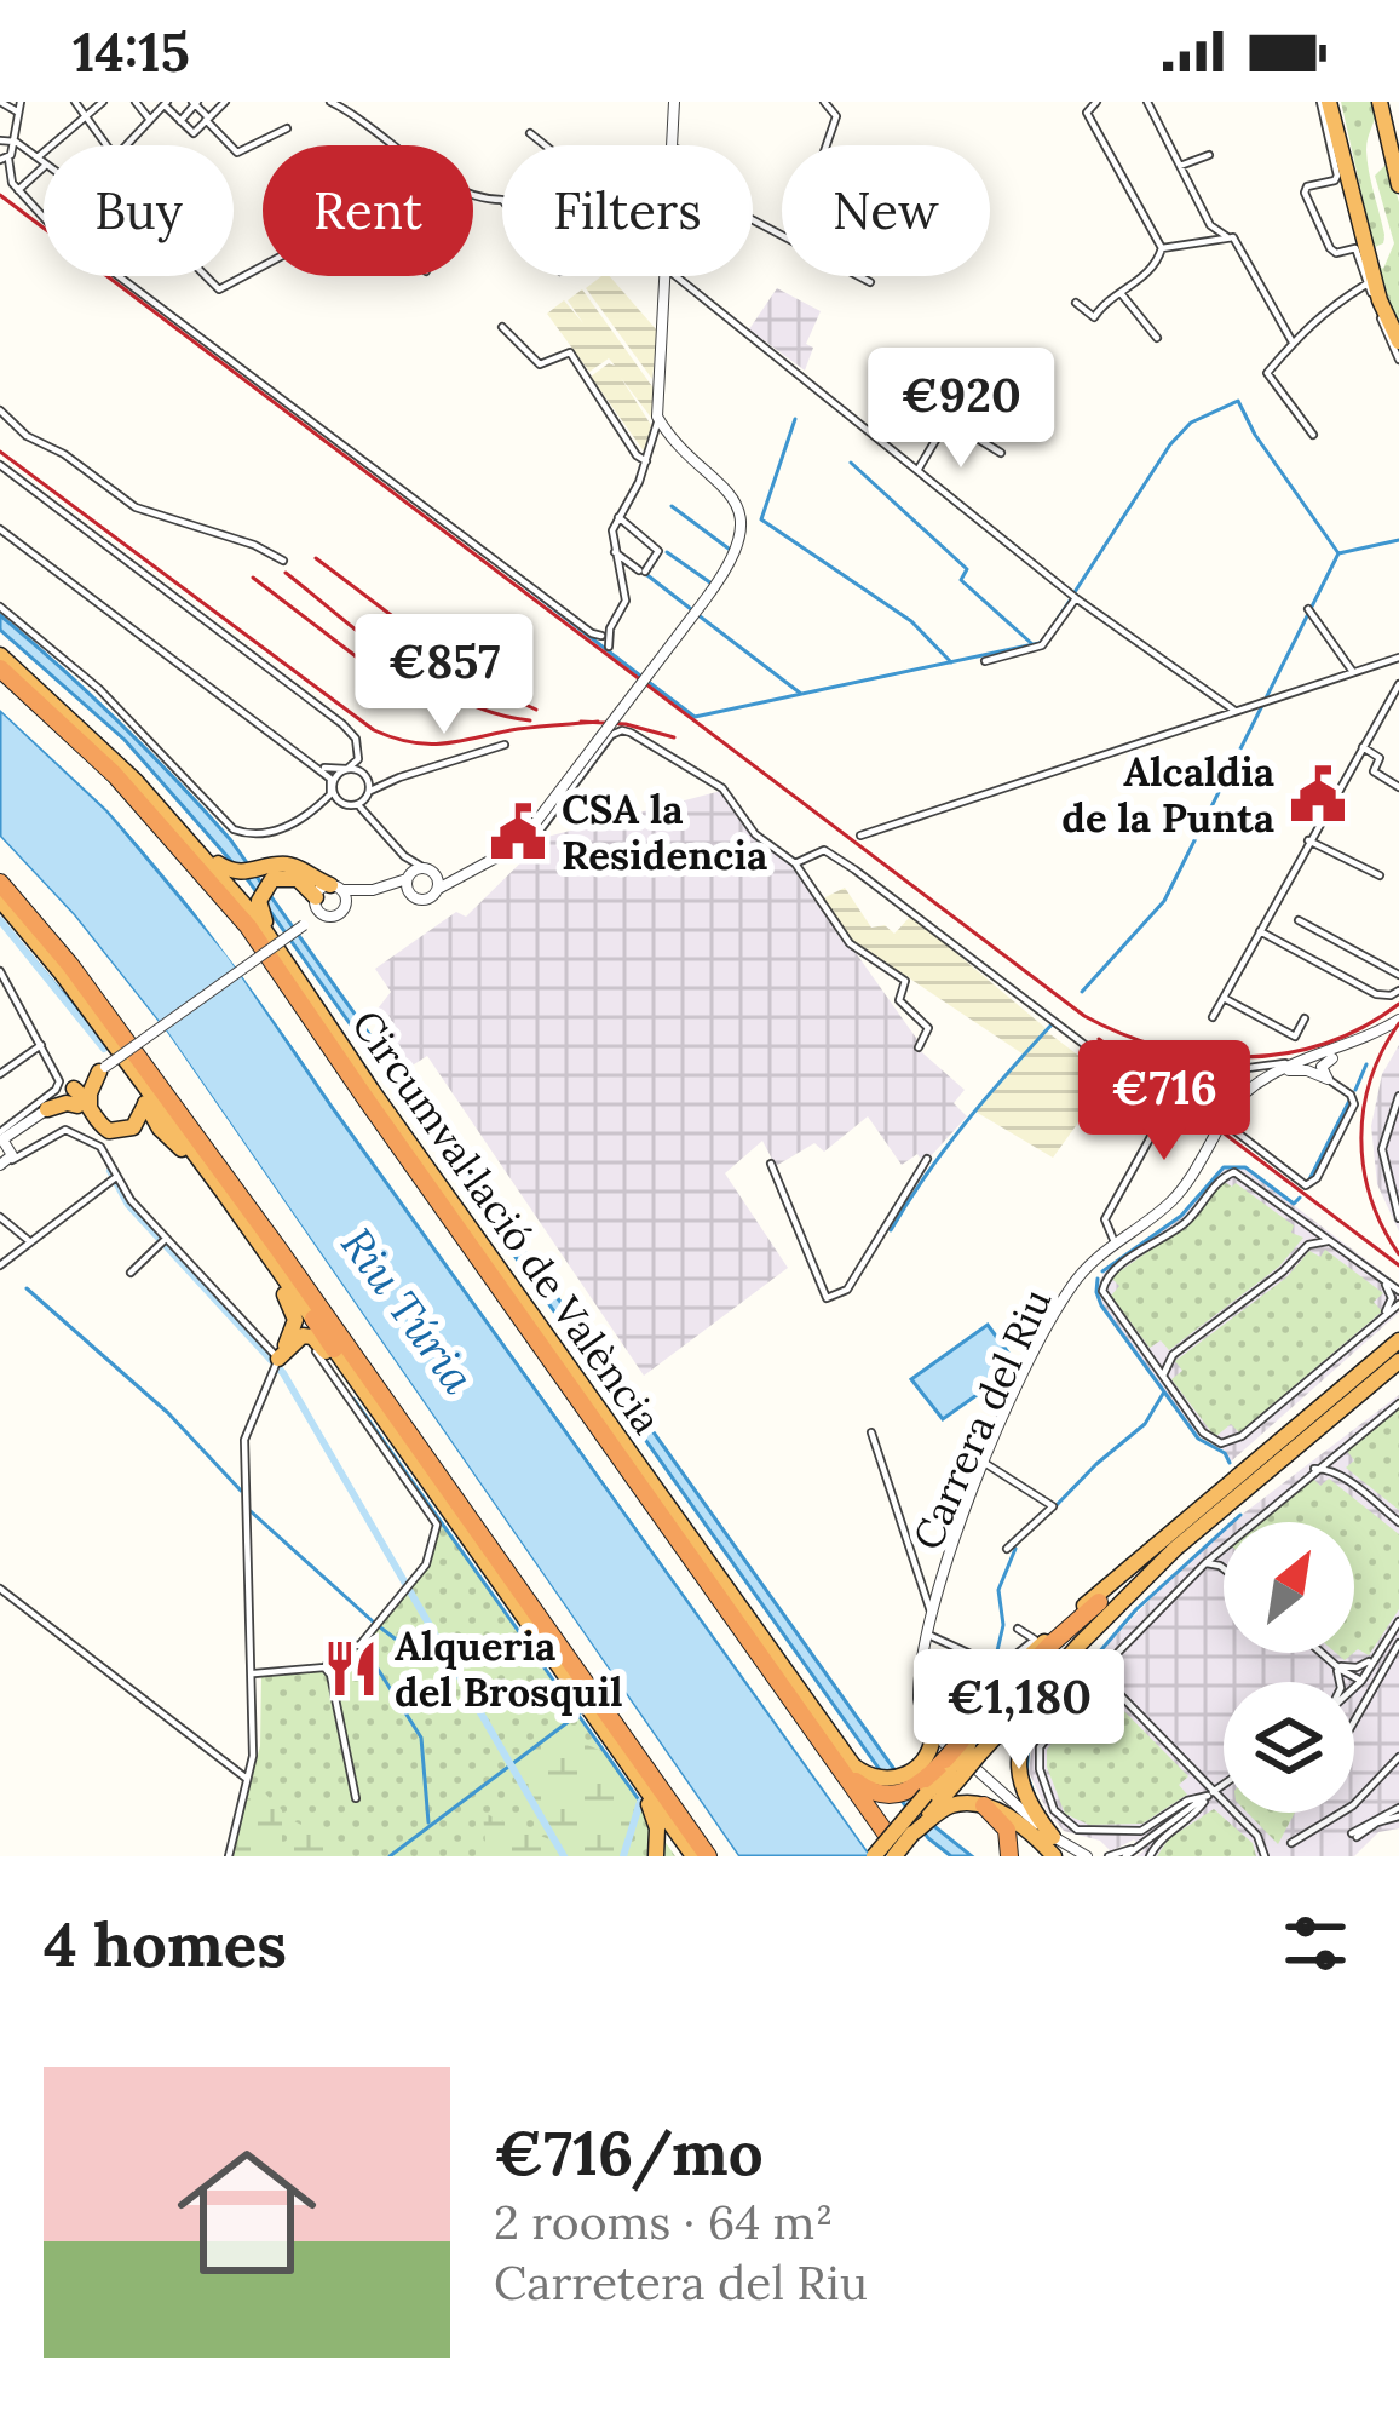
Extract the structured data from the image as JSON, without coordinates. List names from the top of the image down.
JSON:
{
  "streets": {
    "highway": ["Circumval·lació de València"],
    "street": ["Carrera del Riu"]
  },
  "water": ["Riu Túria"],
  "places": {
    "public building": ["Alcaldia de la Punta", "CSA la Residencia"],
    "restaurant": ["Alqueria del Brosquil"]
  },
  "north": "top right",
  "page": {
    "status": "14:15",
    "chip": [
      "Buy",
      "Rent",
      "Filters",
      "New"
    ],
    "price": [
      "€920",
      "€857",
      "€716",
      "€1,180"
    ],
    "heading": "4 homes",
    "list": [
      {
        "name": "€716/mo",
        "note": "2 rooms · 64 m² · Carretera del Riu"
      }
    ]
  }
}
